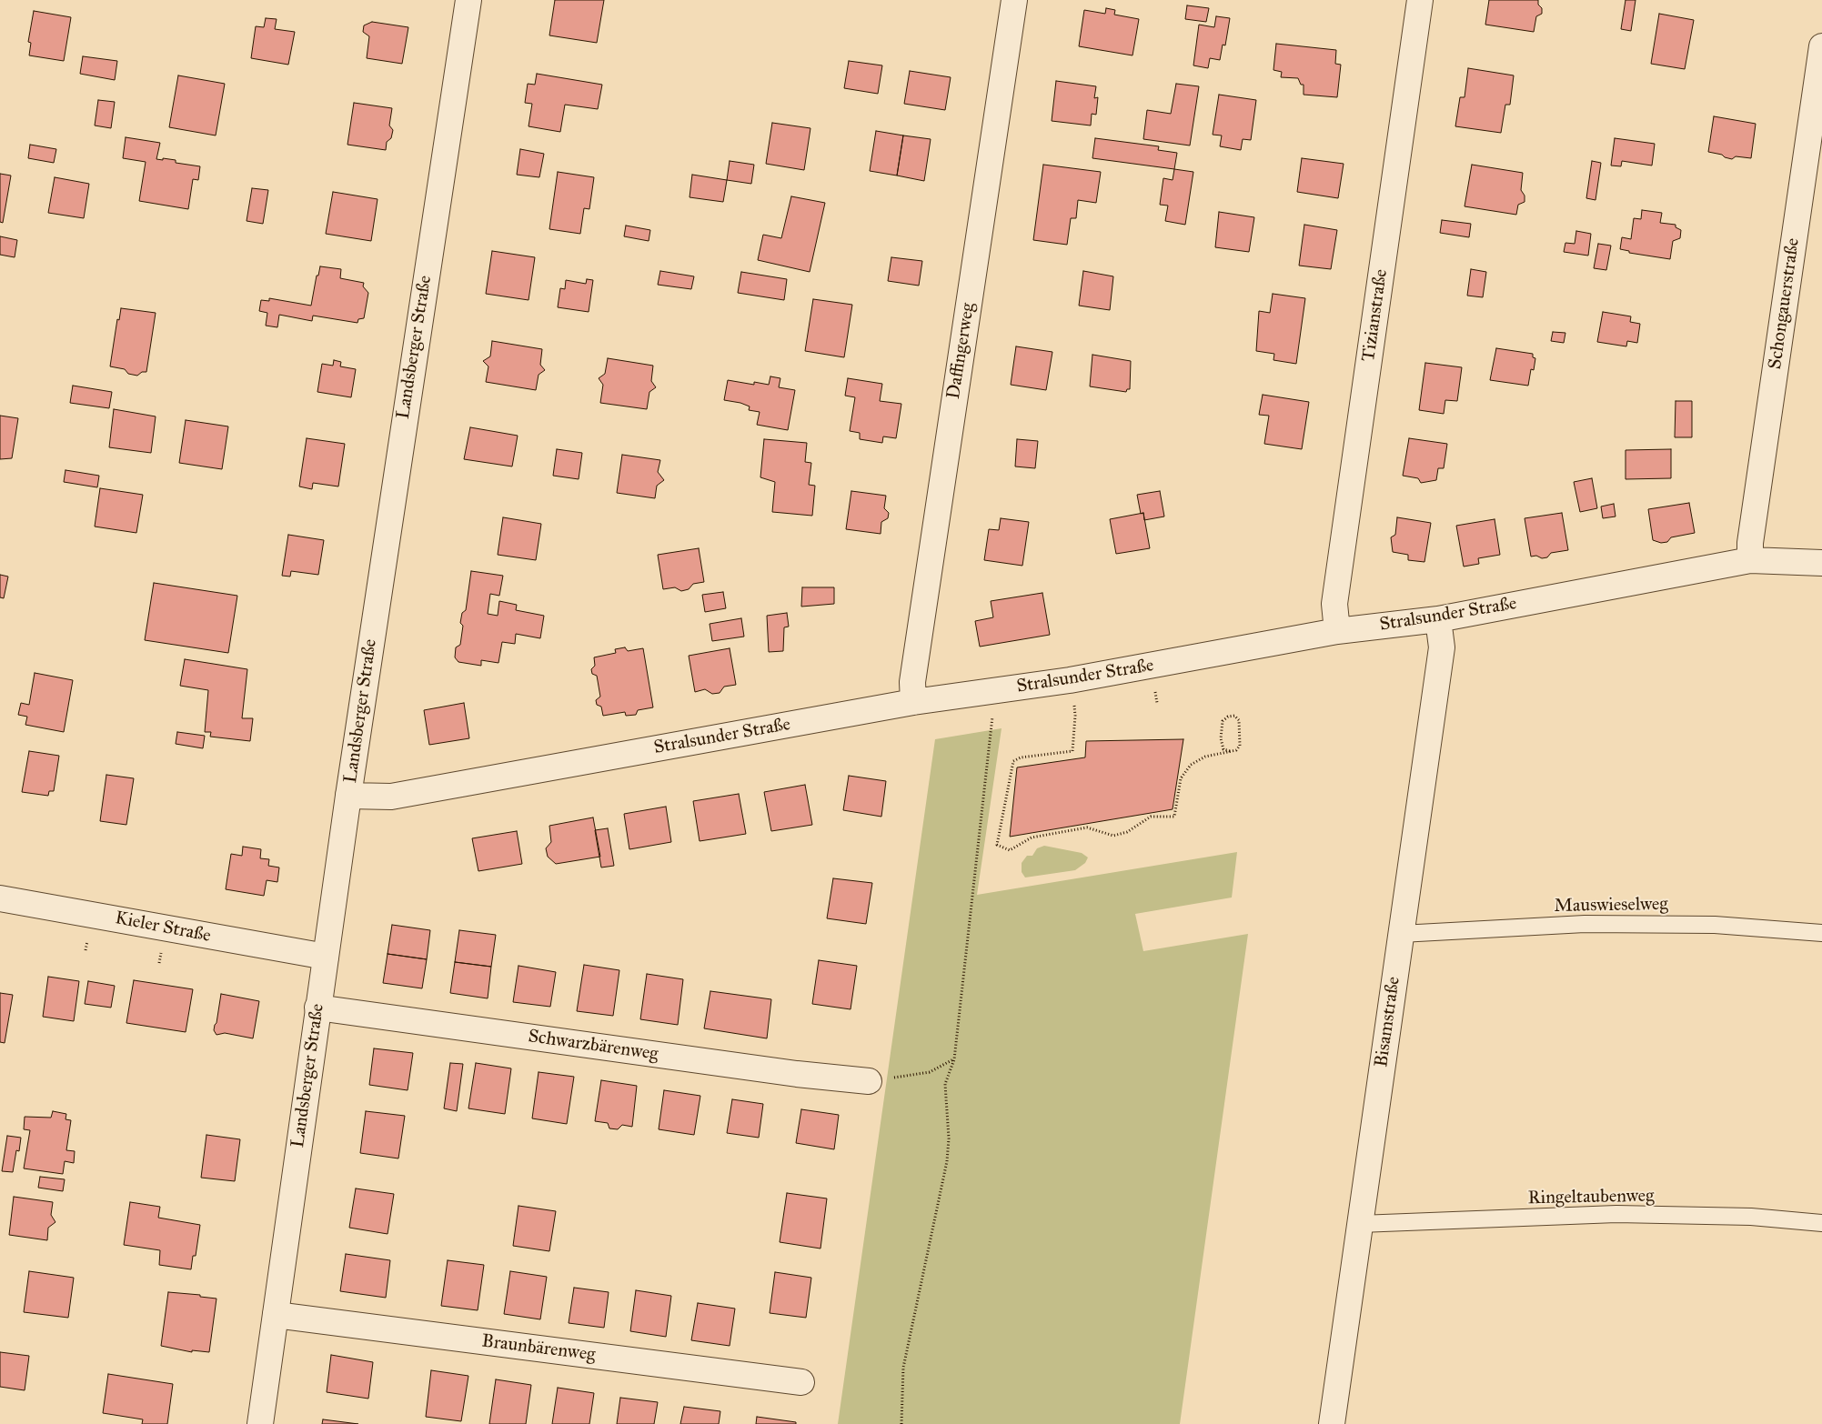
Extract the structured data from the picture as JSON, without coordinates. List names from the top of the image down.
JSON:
{
  "streets": {
    "street": [
      "Schongauerstraße",
      "Tizianstraße",
      "Landsberger Straße",
      "Daffingerweg",
      "Stralsunder Straße",
      "Kieler Straße",
      "Bisamstraße",
      "Schwarzbärenweg",
      "Braunbärenweg"
    ],
    "lane": ["Mauswieselweg", "Ringeltaubenweg"]
  },
  "crossings": [
    ["Schongauerstraße", "Stralsunder Straße"],
    ["Tizianstraße", "Stralsunder Straße"],
    ["Landsberger Straße", "Stralsunder Straße"],
    ["Landsberger Straße", "Kieler Straße"],
    ["Landsberger Straße", "Schwarzbärenweg"],
    ["Landsberger Straße", "Braunbärenweg"],
    ["Daffingerweg", "Stralsunder Straße"],
    ["Stralsunder Straße", "Bisamstraße"],
    ["Mauswieselweg", "Bisamstraße"],
    ["Bisamstraße", "Ringeltaubenweg"]
  ]
}
